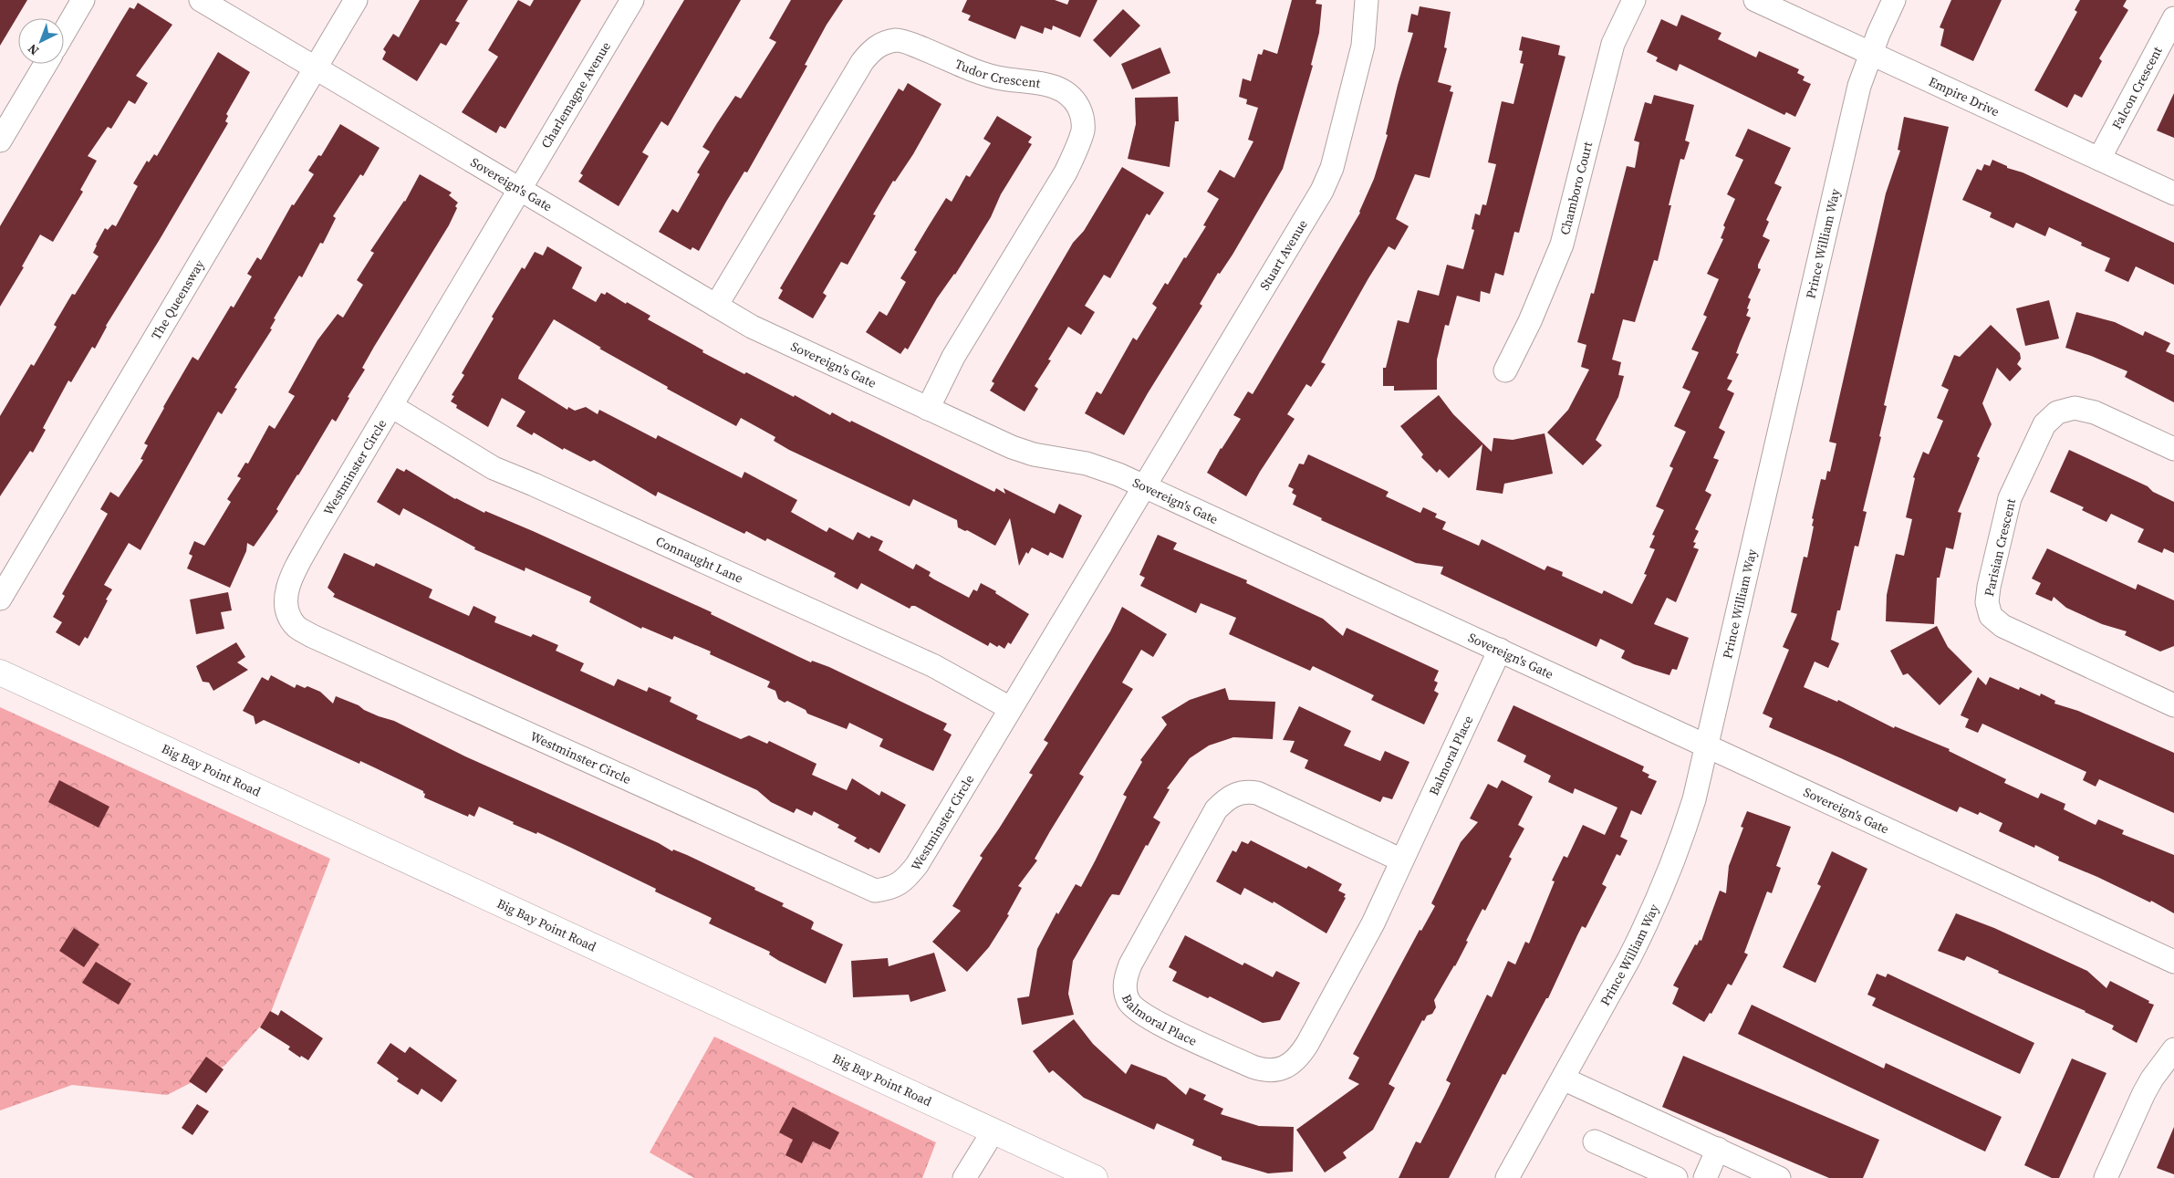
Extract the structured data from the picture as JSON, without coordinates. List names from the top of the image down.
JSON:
{
  "streets": {
    "main road": ["Big Bay Point Road"],
    "street": [
      "Tudor Crescent",
      "Falcon Crescent",
      "Charlemagne Avenue",
      "Empire Drive",
      "Sovereign's Gate",
      "Chamboro Court",
      "Prince William Way",
      "Stuart Avenue",
      "The Queensway",
      "Westminster Circle",
      "Parisian Crescent",
      "Connaught Lane",
      "Balmoral Place"
    ]
  },
  "crossings": [
    ["Tudor Crescent", "Sovereign's Gate"],
    ["Falcon Crescent", "Empire Drive"],
    ["Charlemagne Avenue", "Sovereign's Gate"],
    ["Charlemagne Avenue", "Westminster Circle"],
    ["Empire Drive", "Prince William Way"],
    ["Sovereign's Gate", "Prince William Way"],
    ["Sovereign's Gate", "Stuart Avenue"],
    ["Sovereign's Gate", "The Queensway"],
    ["Sovereign's Gate", "Westminster Circle"],
    ["Sovereign's Gate", "Balmoral Place"],
    ["Stuart Avenue", "Westminster Circle"],
    ["Westminster Circle", "Connaught Lane"]
  ],
  "north": "bottom left"
}
